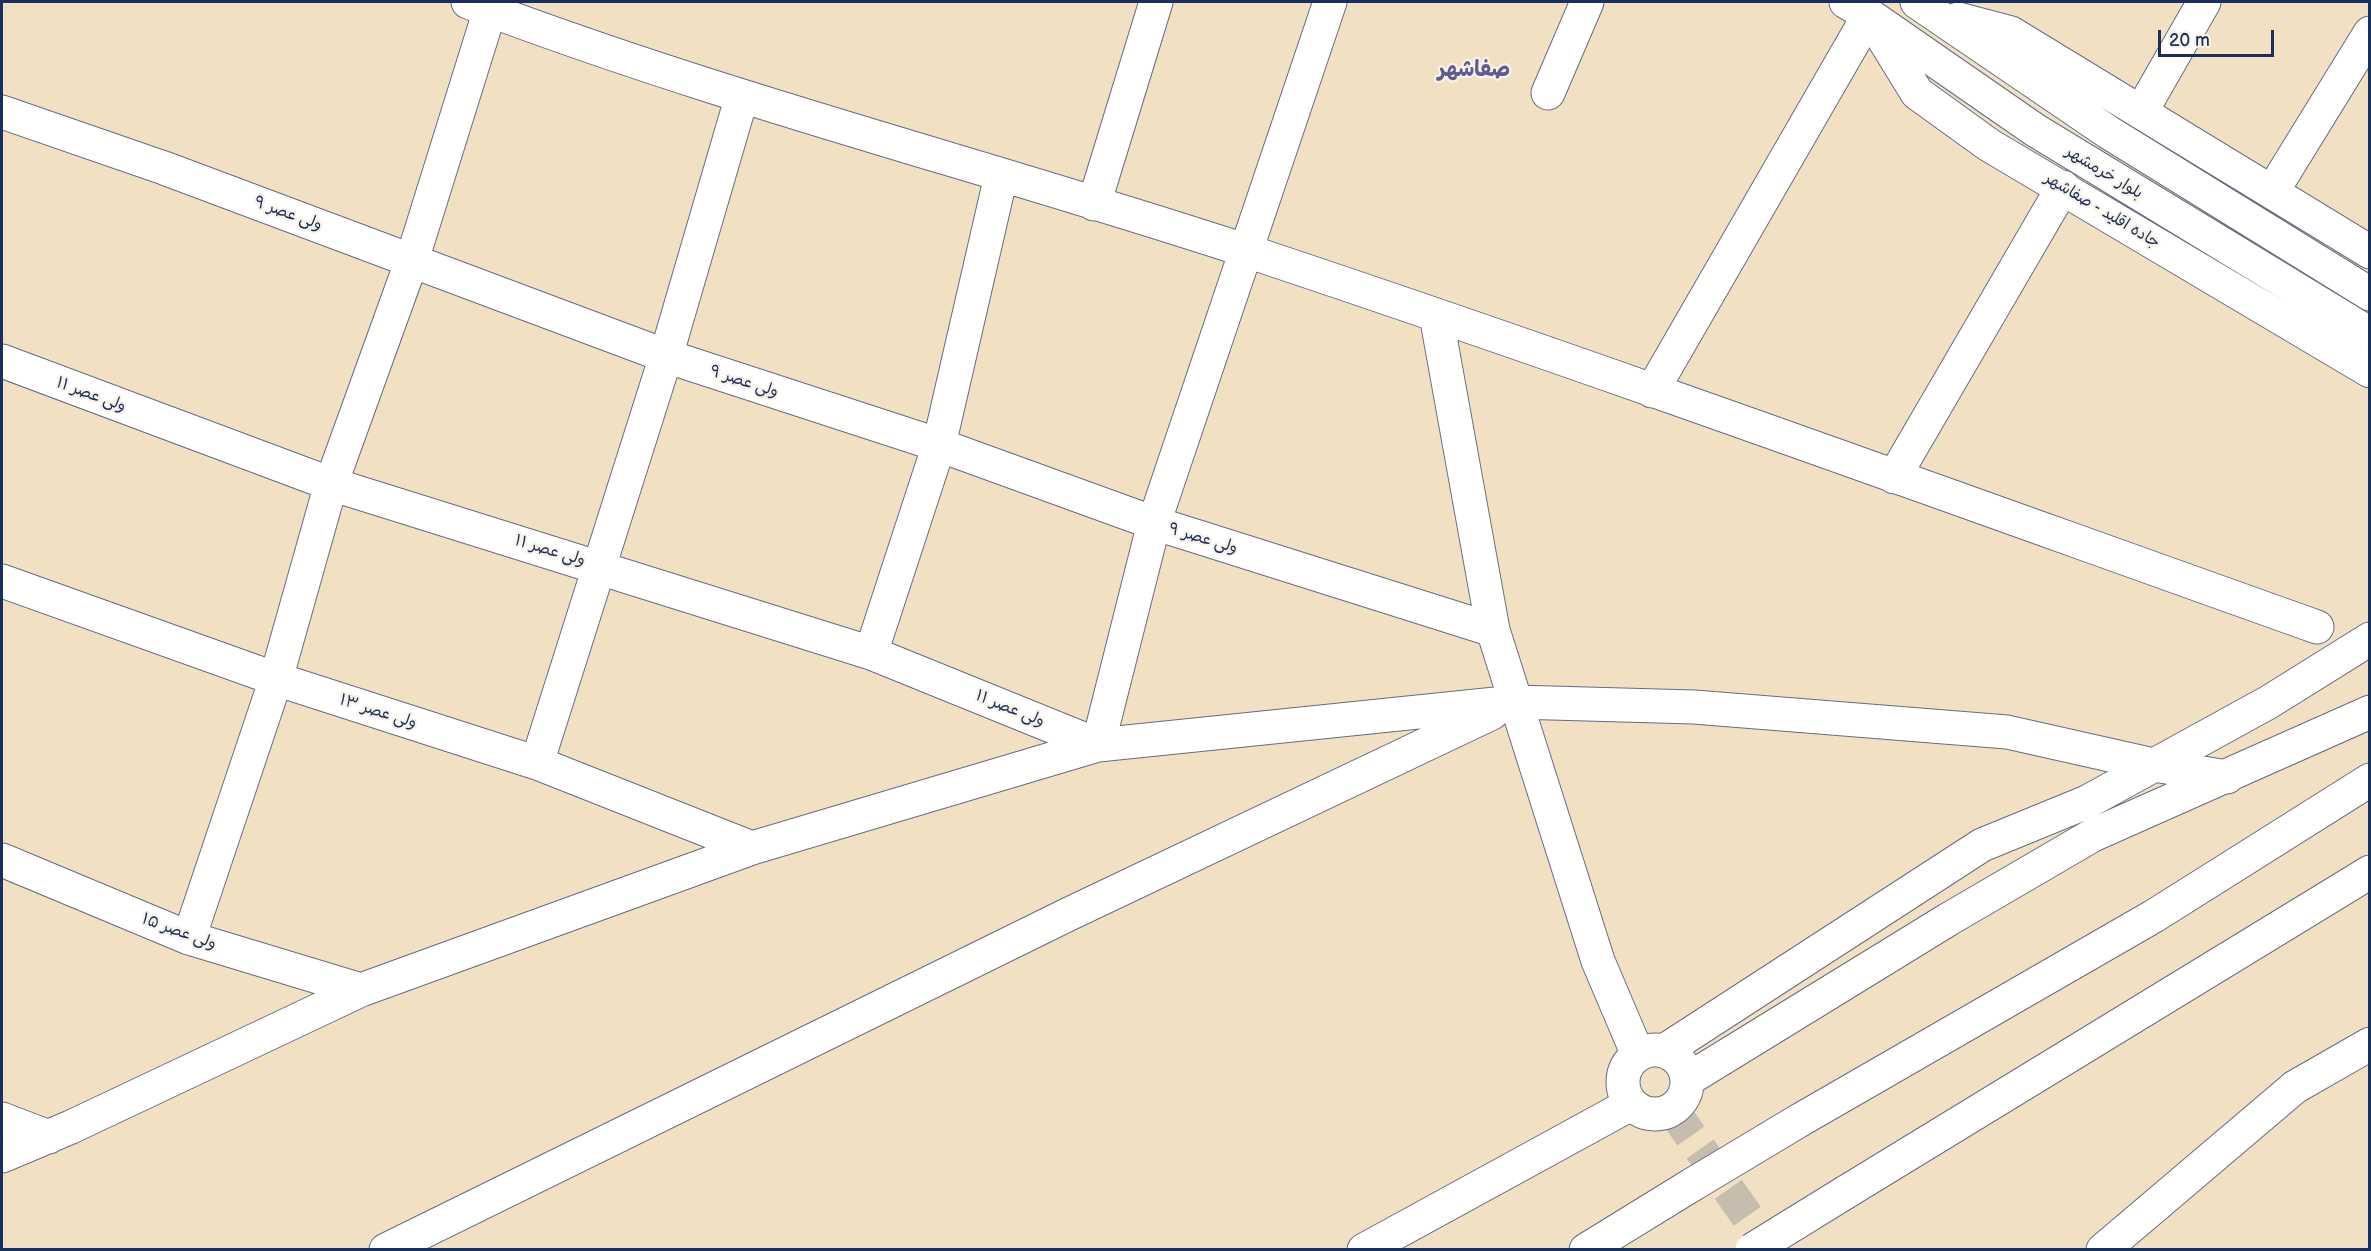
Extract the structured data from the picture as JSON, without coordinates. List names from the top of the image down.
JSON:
{
  "streets": {
    "main road": [
      "بلوار خرمشهر",
      "جاده اقلید - صفاشهر",
      "ولی عصر ۹",
      "ولی عصر ۱۱",
      "ولی عصر ۱۳",
      "ولی عصر ۱۵"
    ]
  },
  "crossings": [
    ["بلوار خرمشهر", "جاده اقلید - صفاشهر"]
  ],
  "districts": ["صفاشهر"],
  "scale_bar": "20 m"
}
